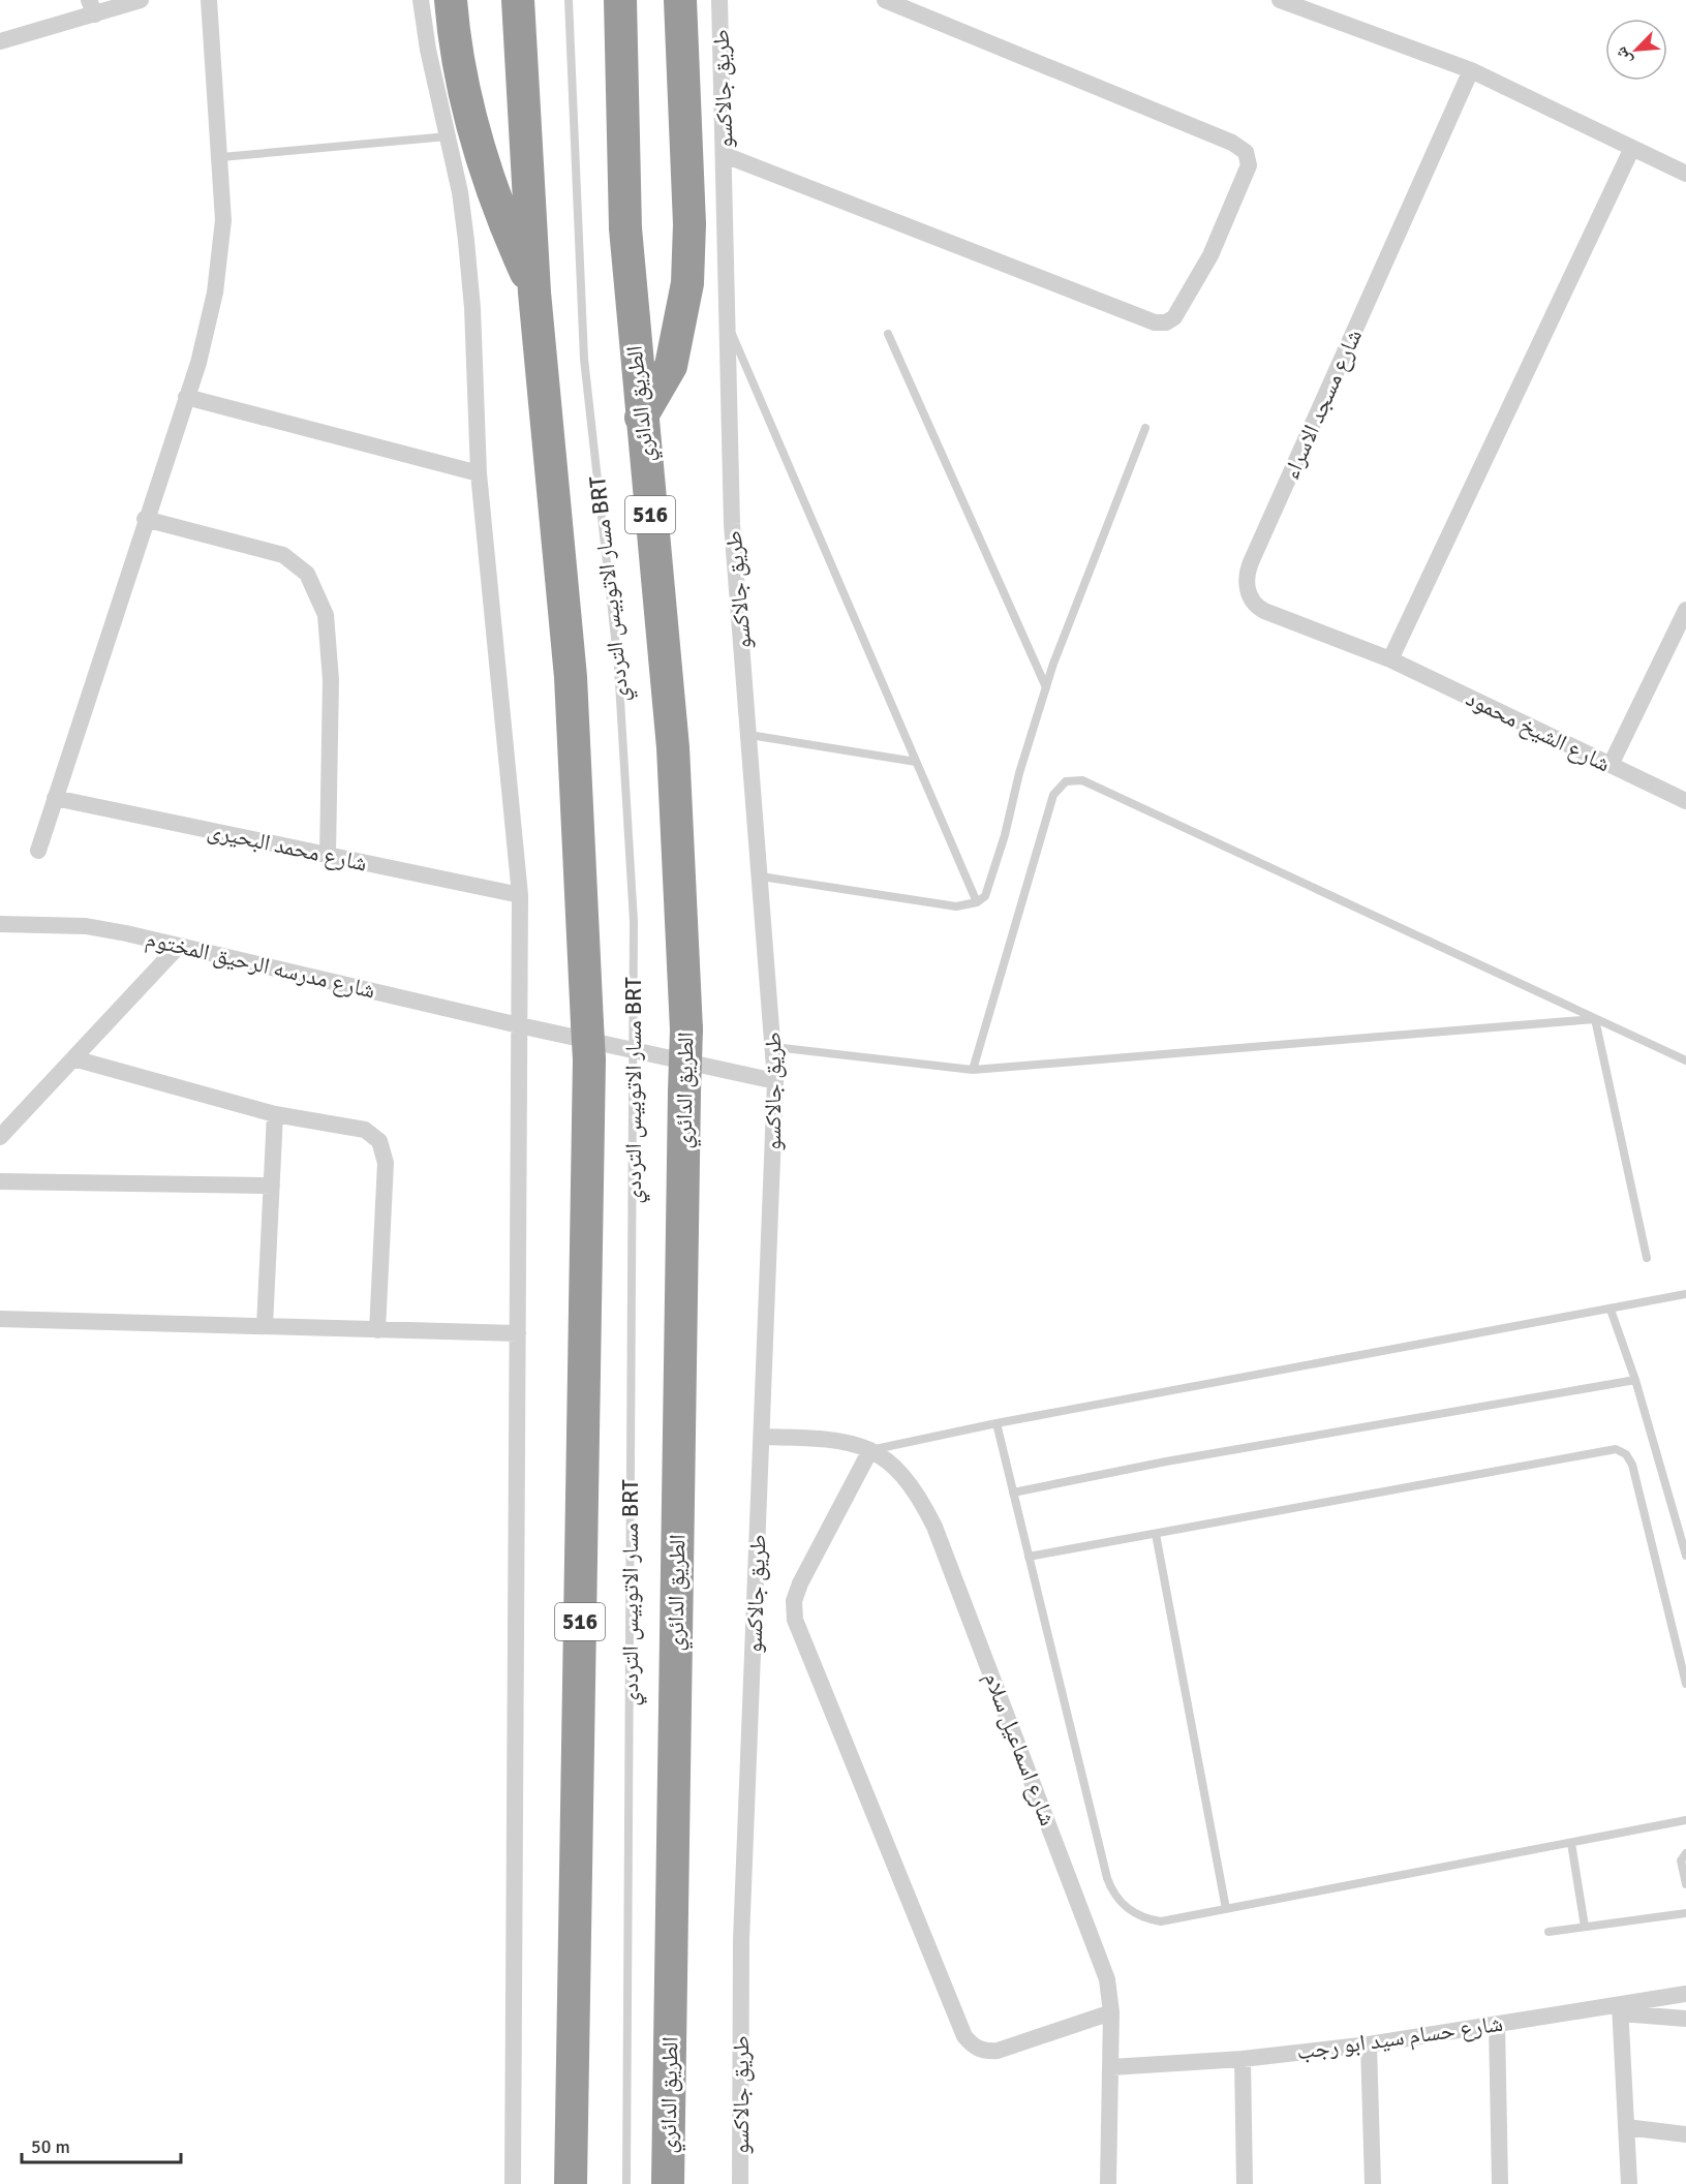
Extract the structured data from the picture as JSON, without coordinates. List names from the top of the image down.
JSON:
{
  "streets": {
    "highway": ["الطريق الدائري", "516"],
    "street": [
      "طريق جالاكسو",
      "شارع مسجد الاسراء",
      "شارع الشيخ محمود",
      "شارع محمد البحيرى",
      "شارع مدرسه الرحيق المختوم",
      "شارع اسماعيل سلام",
      "شارع حسام سيد ابو رجب"
    ],
    "lane": ["مسار الاتوبيس الترددي BRT"]
  },
  "crossings": [
    ["طريق جالاكسو", "شارع مدرسه الرحيق المختوم"],
    ["طريق جالاكسو", "شارع اسماعيل سلام"],
    ["شارع مسجد الاسراء", "شارع الشيخ محمود"],
    ["شارع اسماعيل سلام", "شارع حسام سيد ابو رجب"]
  ],
  "scale_bar": "50 m",
  "north": "bottom left"
}
